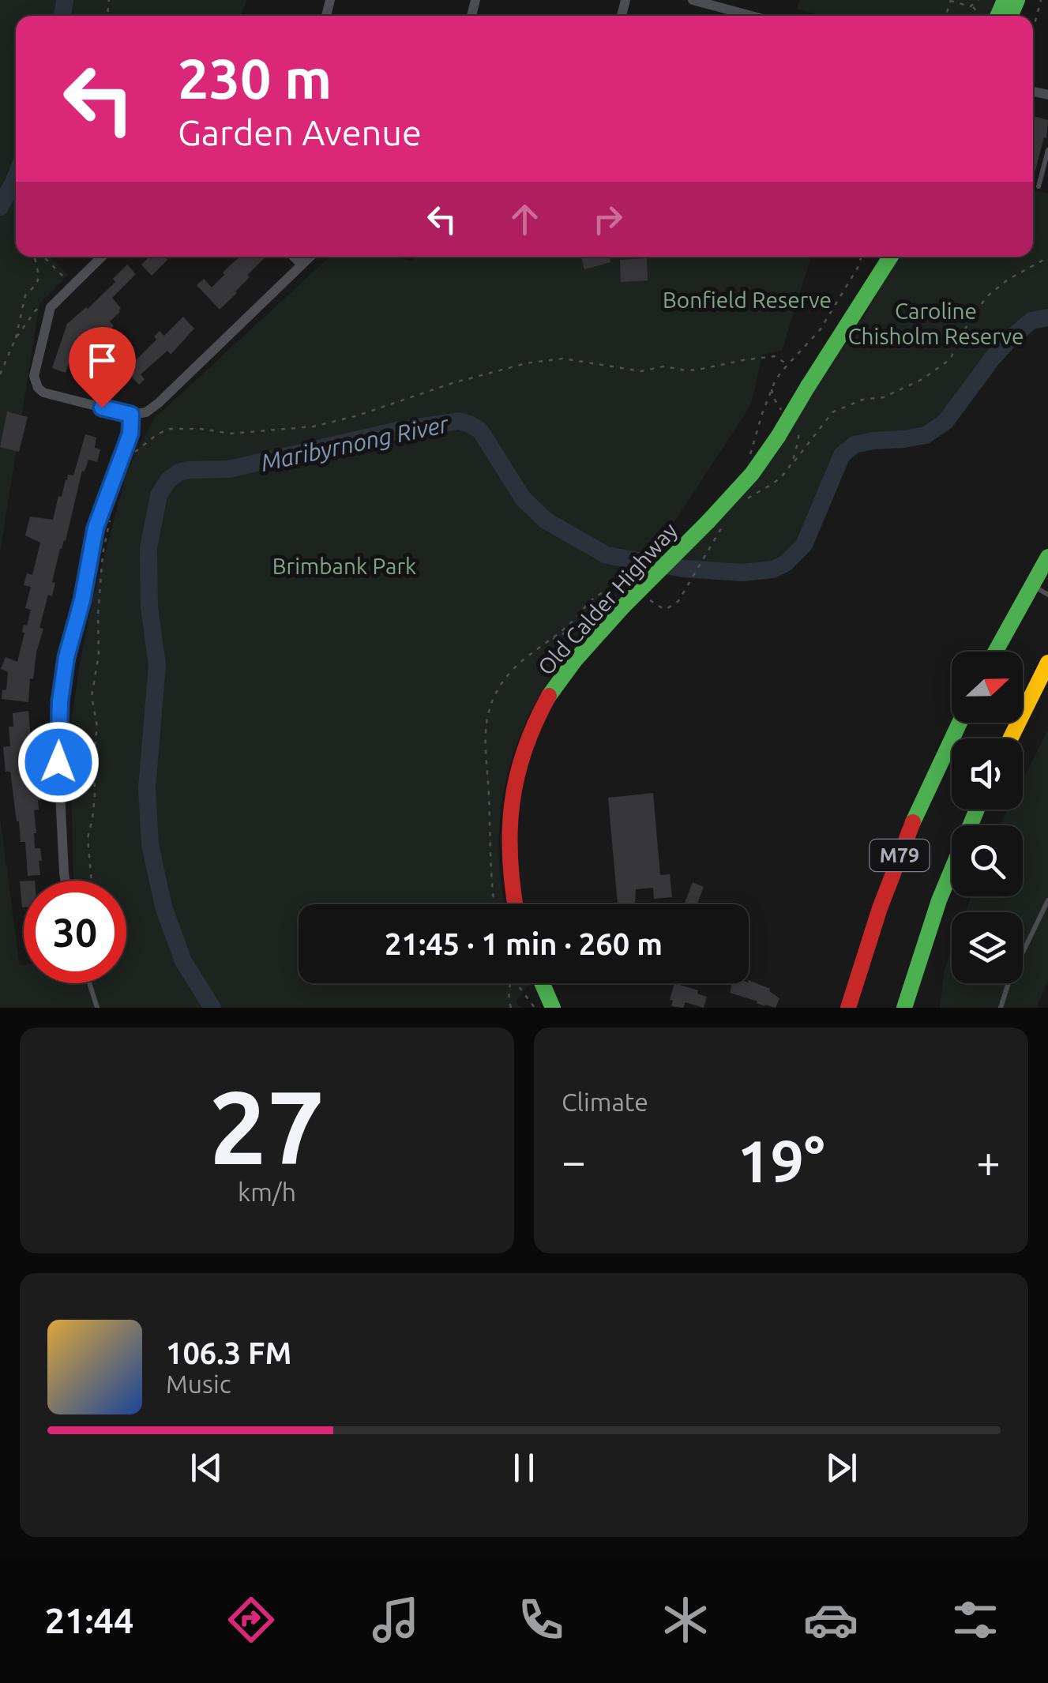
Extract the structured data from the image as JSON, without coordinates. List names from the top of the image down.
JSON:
{
  "streets": {
    "main road": ["Old Calder Highway", "M79"]
  },
  "water": ["Maribyrnong River"],
  "parks": ["Bonfield Reserve", "Caroline Chisholm Reserve", "Brimbank Park"],
  "north": "right",
  "page": {
    "turn": ["230 m", "Garden Avenue"],
    "limit": "30",
    "trip": "21:45 · 1 min · 260 m",
    "tile": [
      ["27", "km/h"],
      "Climate"
    ],
    "heat": ["−", "19°", "+"],
    "song": ["106.3 FM", "Music"],
    "tabs": "21:44"
  }
}
